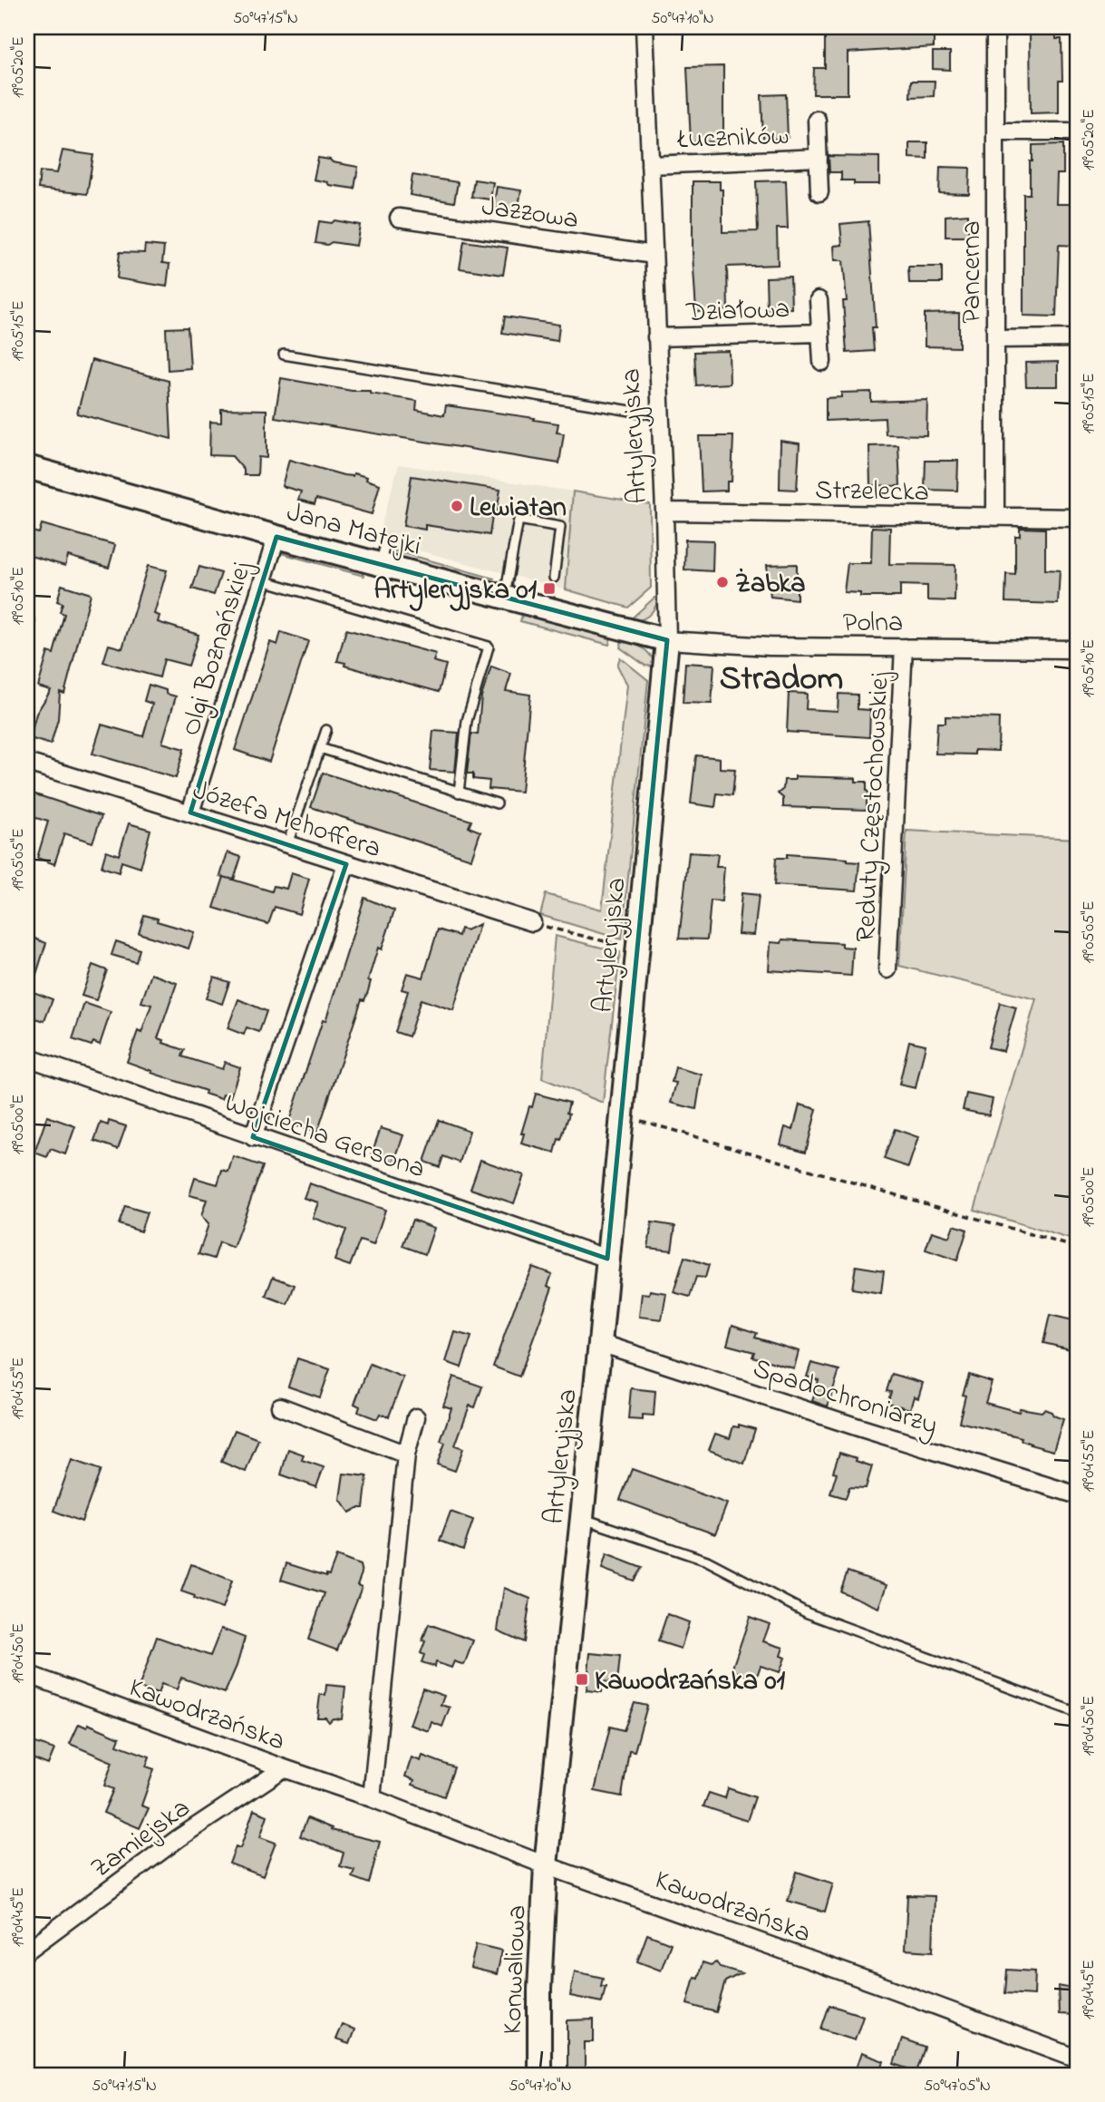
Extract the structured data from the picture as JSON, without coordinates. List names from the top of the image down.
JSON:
{
  "streets": {
    "street": [
      "Łuczników",
      "Jazzowa",
      "Pancerna",
      "Działowa",
      "Artyleryjska",
      "Strzelecka",
      "Jana Matejki",
      "Polna",
      "Olgi Boznańskiej",
      "Reduty Częstochowskiej",
      "Józefa Mehoffera",
      "Wojciecha Gersona",
      "Spadochroniarzy",
      "Kawodrzańska",
      "Zamiejska",
      "Konwaliowa"
    ]
  },
  "crossings": [
    ["Łuczników", "Artyleryjska"],
    ["Jazzowa", "Artyleryjska"],
    ["Pancerna", "Strzelecka"],
    ["Działowa", "Artyleryjska"],
    ["Artyleryjska", "Strzelecka"],
    ["Artyleryjska", "Jana Matejki"],
    ["Artyleryjska", "Polna"],
    ["Artyleryjska", "Wojciecha Gersona"],
    ["Artyleryjska", "Spadochroniarzy"],
    ["Artyleryjska", "Kawodrzańska"],
    ["Artyleryjska", "Konwaliowa"],
    ["Jana Matejki", "Polna"],
    ["Jana Matejki", "Olgi Boznańskiej"],
    ["Polna", "Reduty Częstochowskiej"],
    ["Olgi Boznańskiej", "Józefa Mehoffera"],
    ["Kawodrzańska", "Zamiejska"],
    ["Kawodrzańska", "Konwaliowa"]
  ],
  "districts": ["Stradom"],
  "places": {
    "other": ["Lewiatan", "Żabka"],
    "transit": ["Artyleryjska 01", "Kawodrzańska 01"]
  },
  "coordinates": [
    "50°47'15\"N",
    "50°47'10\"N",
    "19°05'20\"E",
    "19°05'15\"E",
    "19°05'10\"E",
    "19°05'05\"E",
    "19°05'00\"E",
    "19°04'55\"E",
    "19°04'50\"E",
    "19°04'45\"E",
    "50°47'05\"N"
  ]
}
